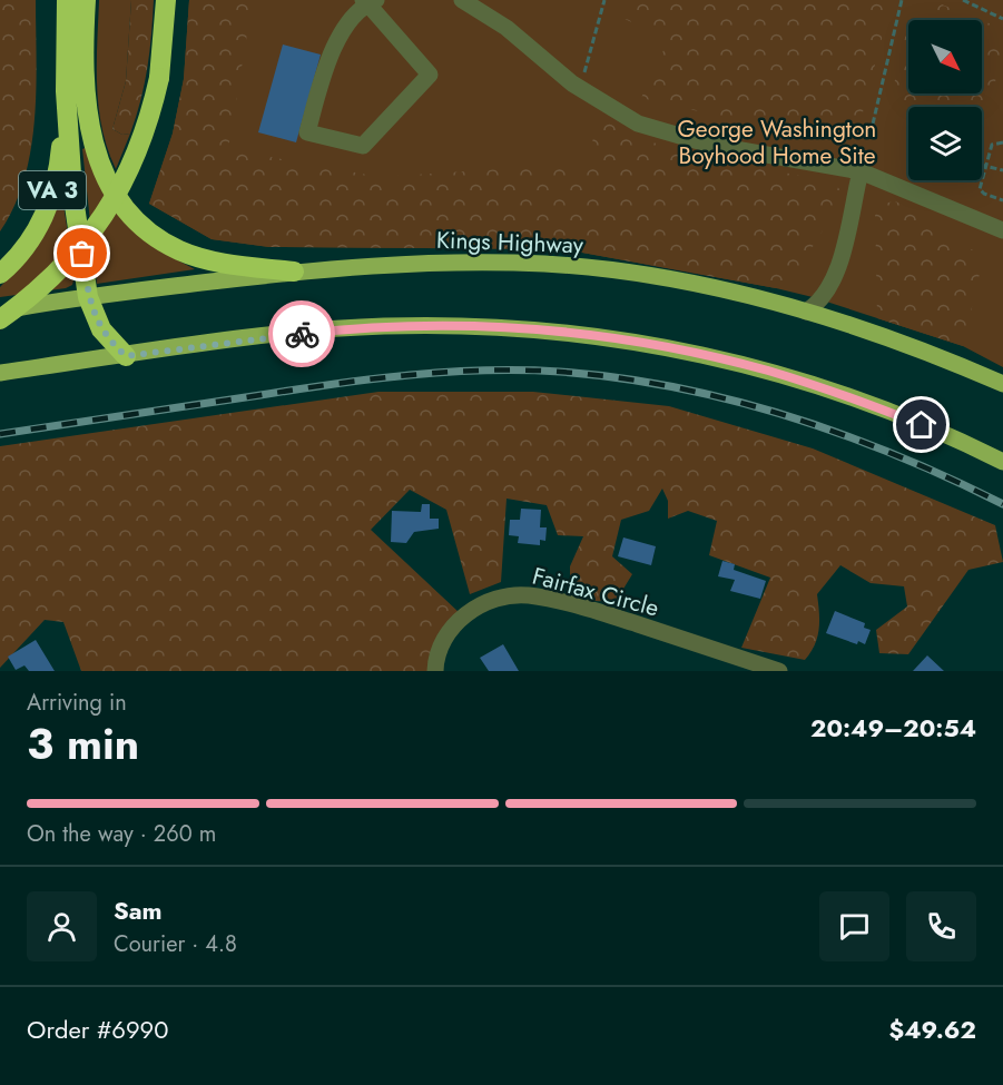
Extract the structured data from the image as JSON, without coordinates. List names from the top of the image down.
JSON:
{
  "streets": {
    "highway": ["VA 3"],
    "main road": ["Kings Highway"],
    "street": ["Fairfax Circle"]
  },
  "parks": ["George Washington Boyhood Home Site"],
  "north": "bottom right",
  "page": {
    "heading": ["3 min", "Arriving in", "20:49–20:54"],
    "panel": [
      "Sam",
      "Courier · 4.8",
      "Order #6990",
      "$49.62"
    ],
    "bar": "On the way · 260 m"
  }
}
